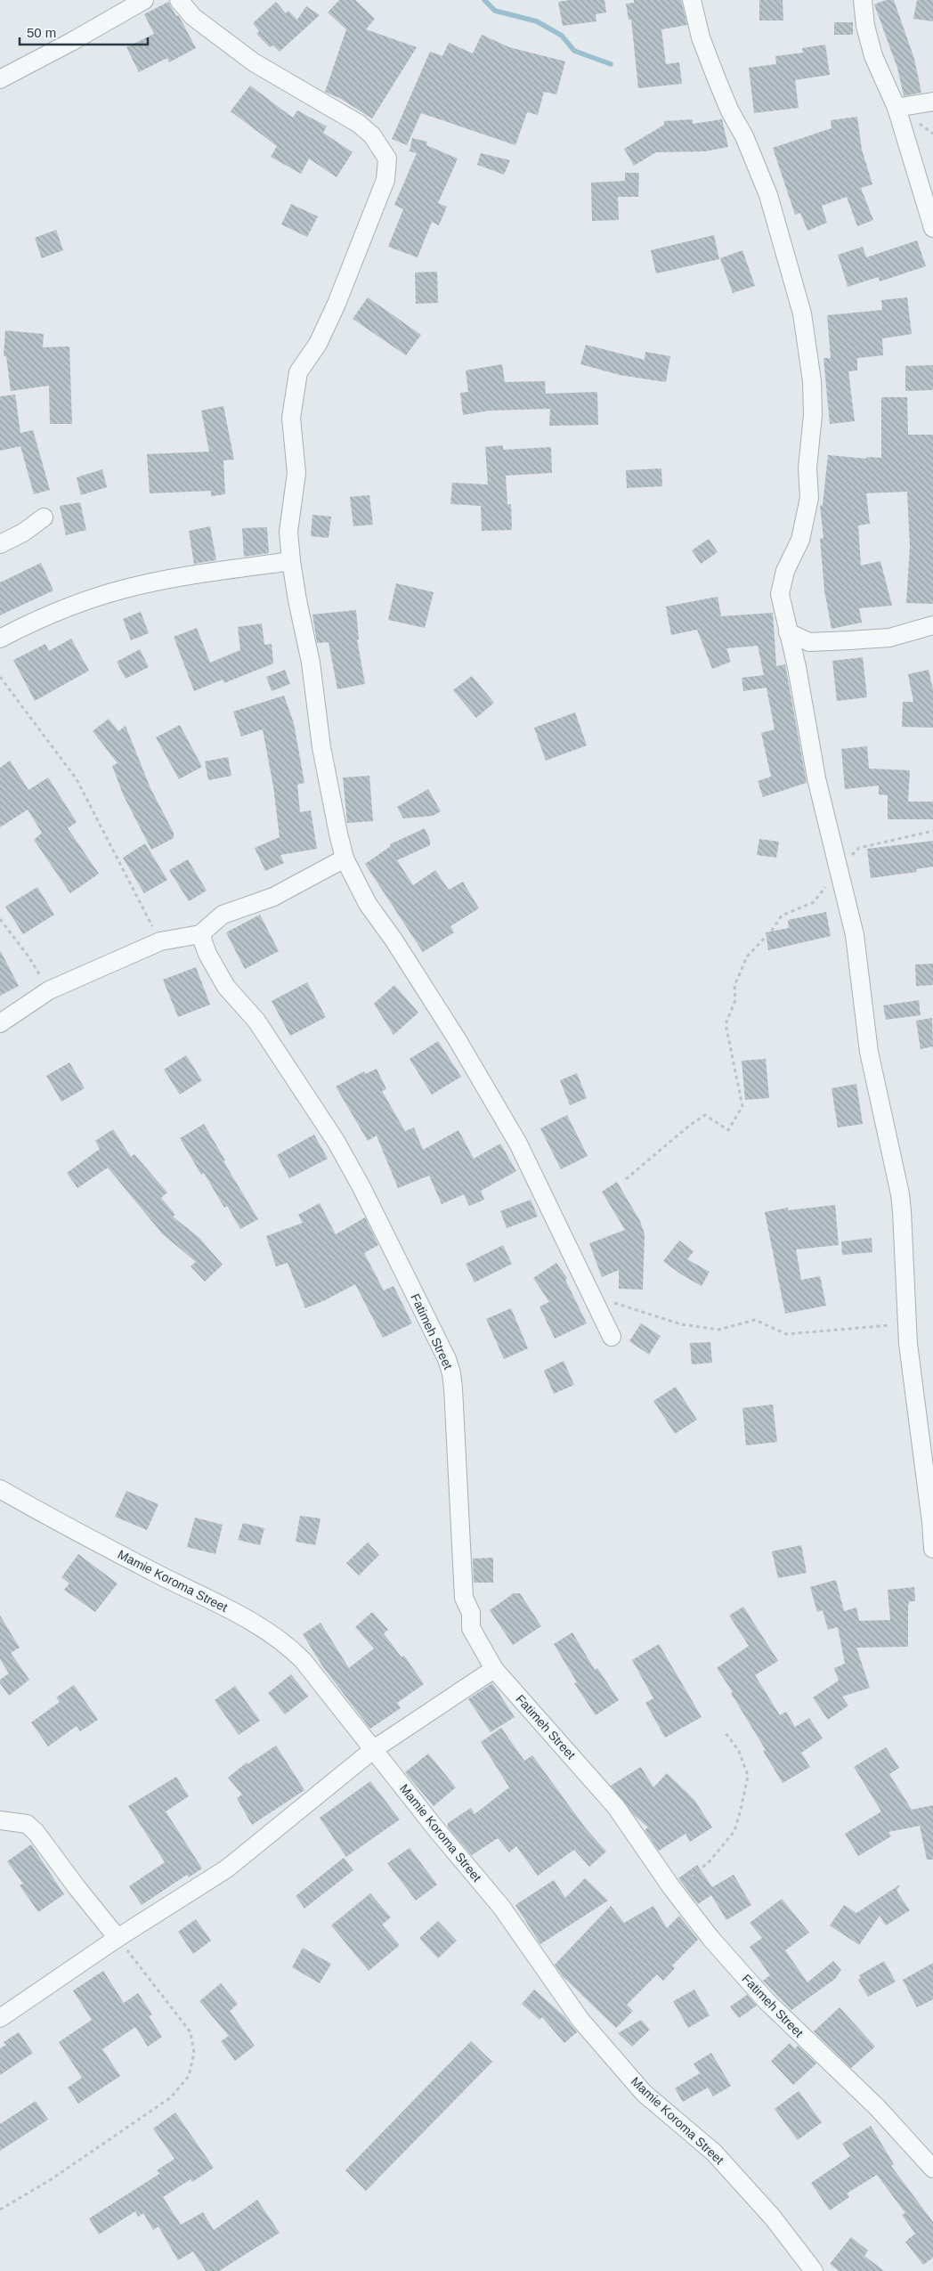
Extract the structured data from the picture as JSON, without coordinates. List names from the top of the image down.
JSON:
{
  "streets": {
    "street": ["Fatimeh Street", "Mamie Koroma Street"]
  },
  "scale_bar": "50 m"
}
